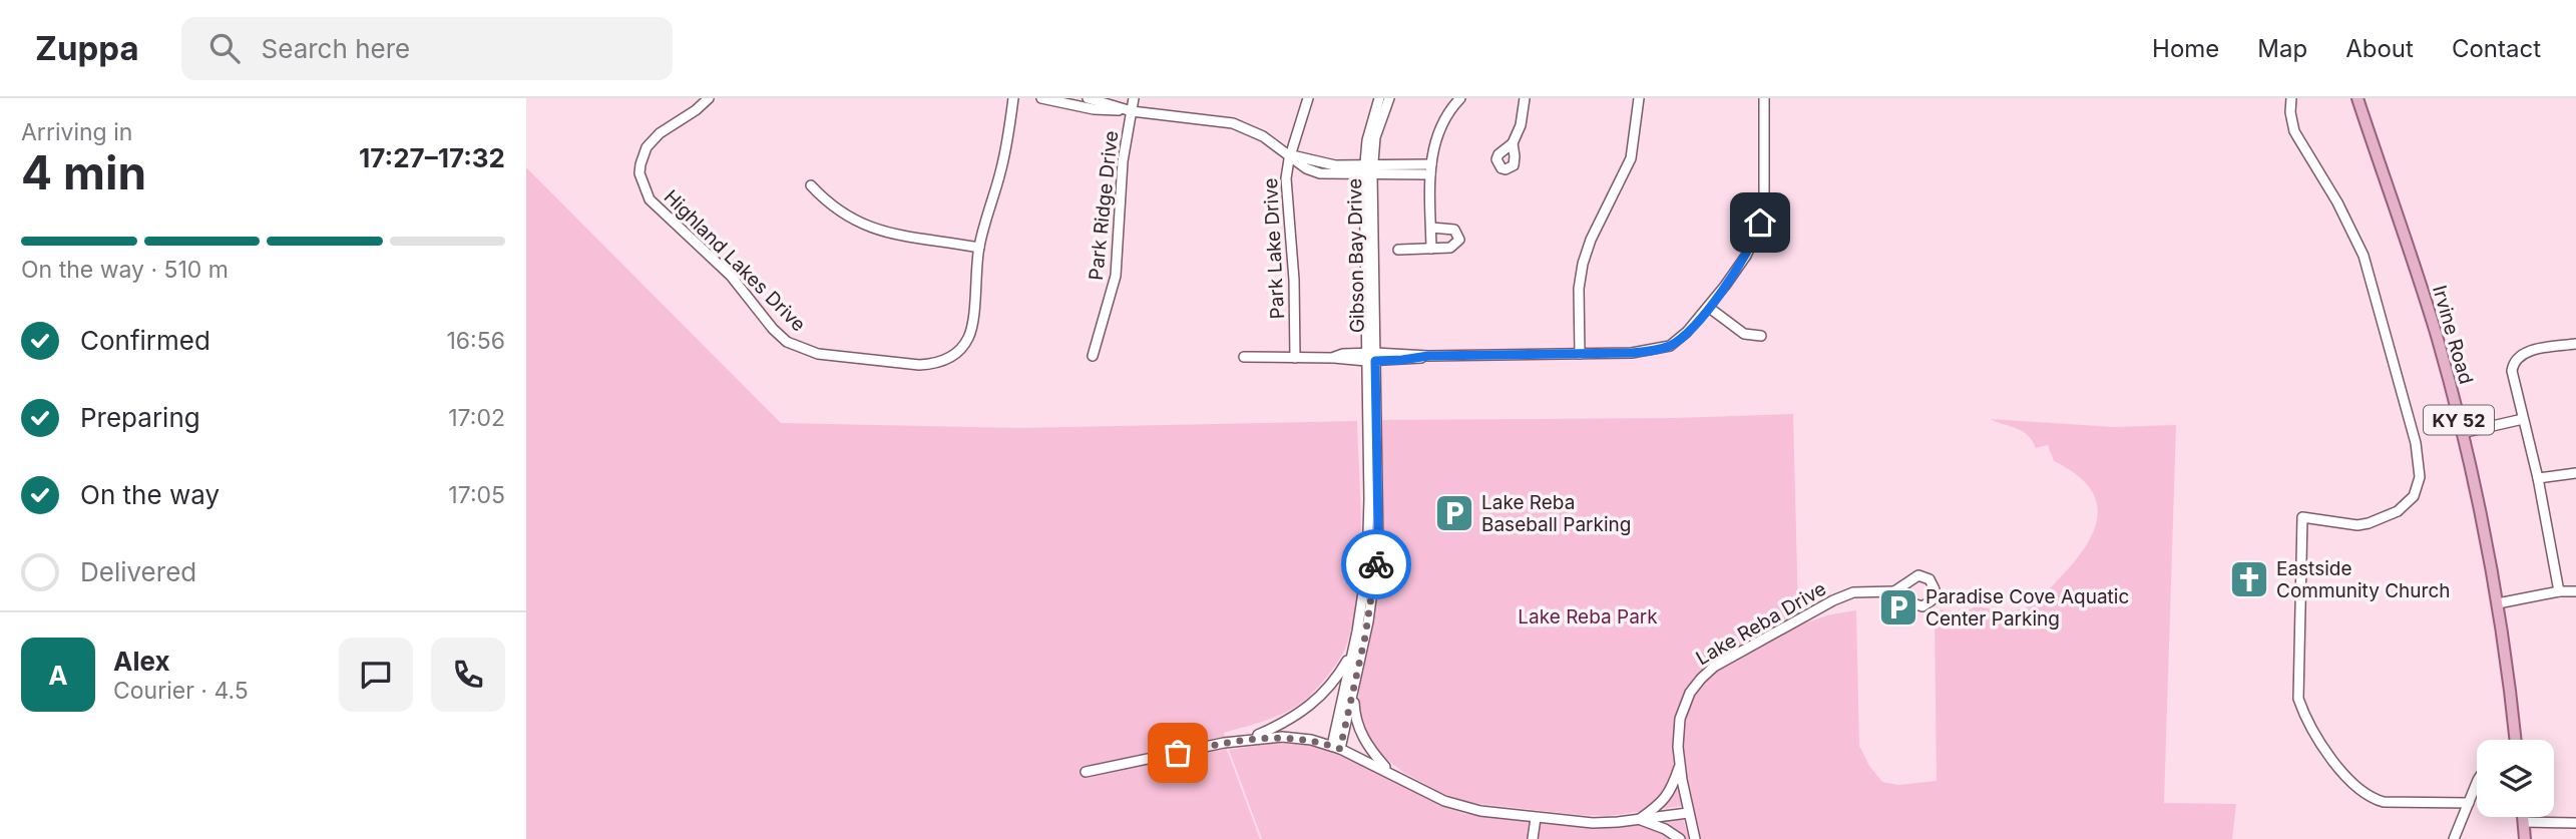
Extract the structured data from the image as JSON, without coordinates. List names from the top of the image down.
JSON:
{
  "streets": {
    "main road": ["Irvine Road", "KY 52"],
    "street": [
      "Park Ridge Drive",
      "Park Lake Drive",
      "Gibson Bay Drive",
      "Highland Lakes Drive",
      "Lake Reba Drive"
    ]
  },
  "parks": ["Lake Reba Park"],
  "places": {
    "parking": ["Lake Reba Baseball Parking", "Paradise Cove Aquatic Center Parking"],
    "church": ["Eastside Community Church"]
  },
  "page": {
    "header": "Zuppa",
    "search": "Search here",
    "nav": [
      "Home",
      "Map",
      "About",
      "Contact"
    ],
    "heading": ["4 min", "Arriving in", "17:27–17:32"],
    "panel": ["Alex", "Courier · 4.5"],
    "bar": "On the way · 510 m",
    "list": [
      ["Confirmed", "16:56"],
      ["Preparing", "17:02"],
      ["On the way", "17:05"],
      "Delivered"
    ],
    "round": "A"
  }
}
